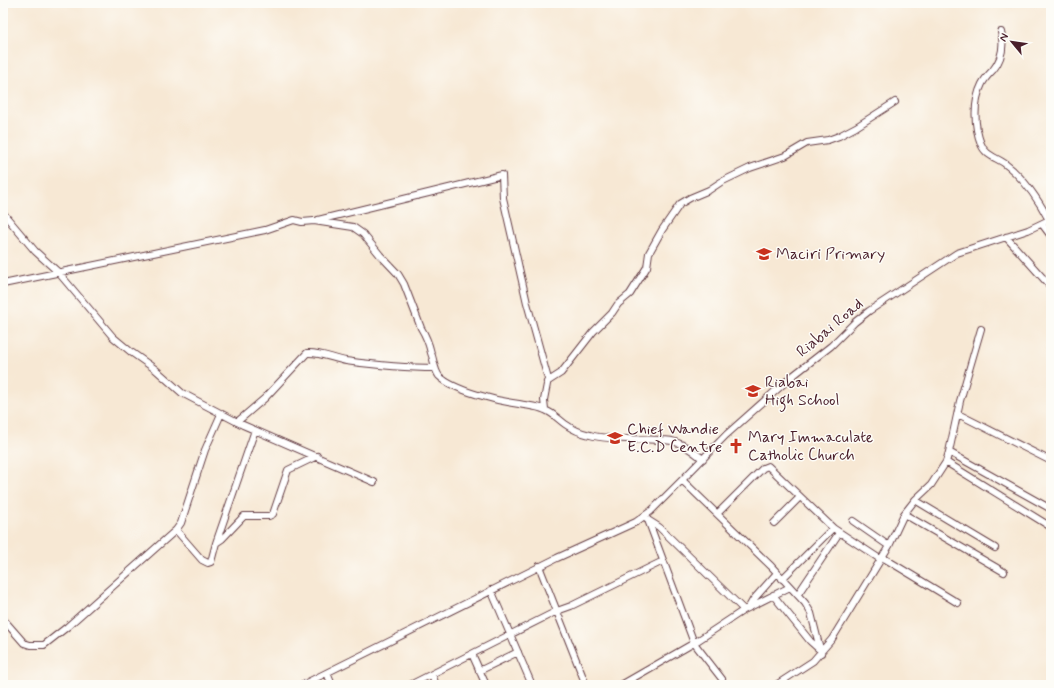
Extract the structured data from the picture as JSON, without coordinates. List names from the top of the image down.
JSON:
{
  "streets": {
    "street": ["Riabai Road"]
  },
  "places": {
    "school or university": ["Maciri Primary", "Riabai High School", "Chief Wandie E.C.D Centre"],
    "church": ["Mary Immaculate Catholic Church"]
  },
  "north": "top left"
}
